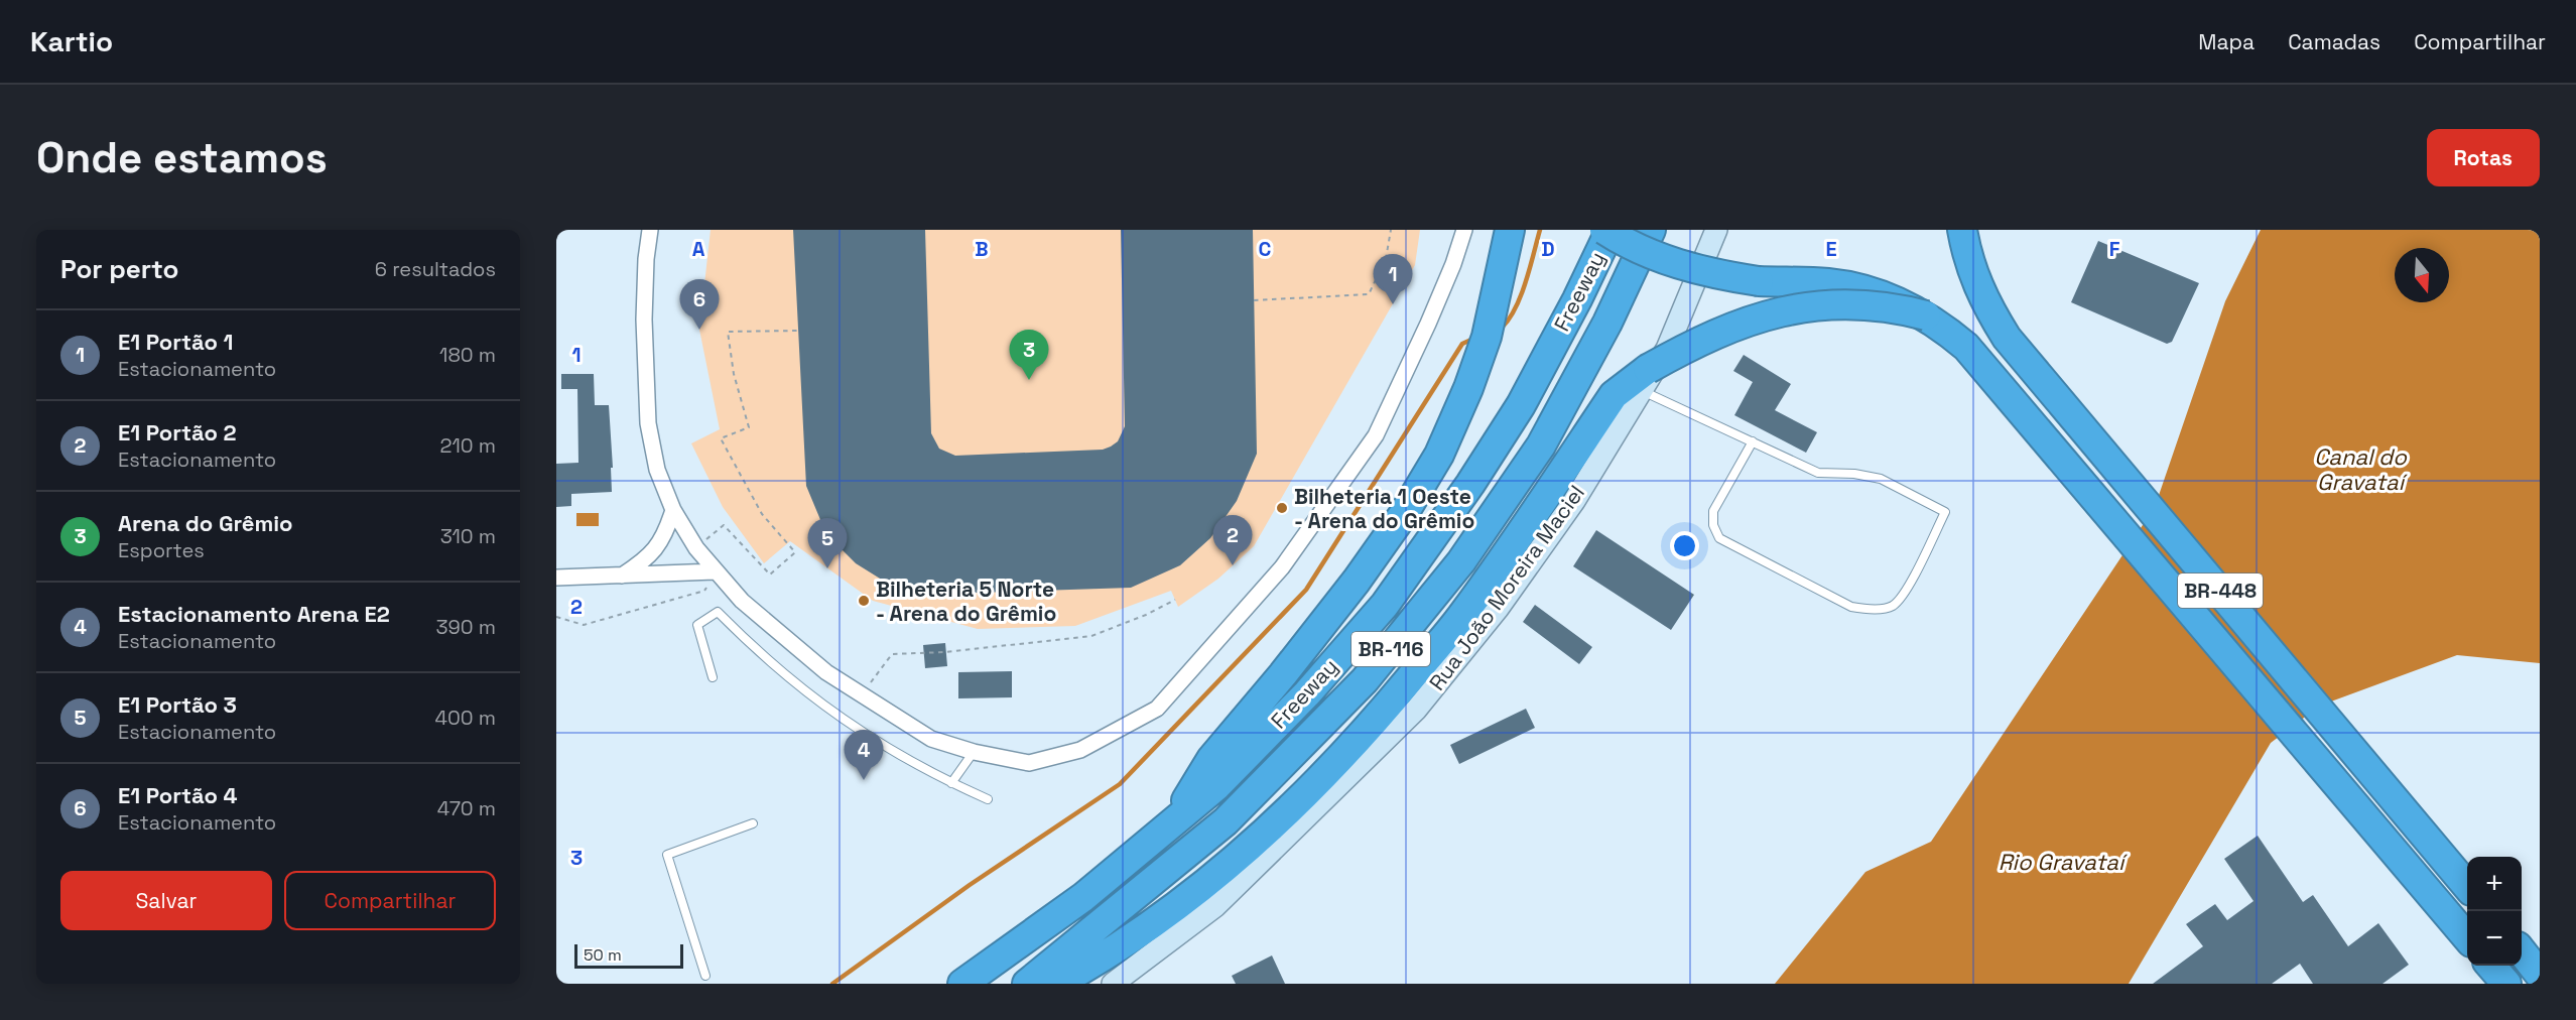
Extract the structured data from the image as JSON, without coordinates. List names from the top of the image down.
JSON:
{
  "streets": {
    "highway": ["Freeway", "BR-448", "BR-116"],
    "street": ["Rua João Moreira Maciel"]
  },
  "water": ["Canal do Gravataí", "Rio Gravataí"],
  "places": ["Bilheteria 1 Oeste - Arena do Grêmio", "Bilheteria 5 Norte - Arena do Grêmio"],
  "scale_bar": "50 m",
  "north": "bottom",
  "page": {
    "header": "Kartio",
    "nav": ["Mapa", "Camadas", "Compartilhar"],
    "buttons": [
      "Rotas",
      ["Salvar", "Compartilhar"]
    ],
    "title": "Onde estamos",
    "heading": ["Por perto", "6 resultados"],
    "pins": [
      "1",
      "6",
      "3",
      "2",
      "5",
      "4"
    ],
    "list": [
      {
        "mark": "1",
        "name": "E1 Portão 1",
        "note": "Estacionamento",
        "value": "180 m"
      },
      {
        "mark": "2",
        "name": "E1 Portão 2",
        "note": "Estacionamento",
        "value": "210 m"
      },
      {
        "mark": "3",
        "name": "Arena do Grêmio",
        "note": "Esportes",
        "value": "310 m"
      },
      {
        "mark": "4",
        "name": "Estacionamento Arena E2",
        "note": "Estacionamento",
        "value": "390 m"
      },
      {
        "mark": "5",
        "name": "E1 Portão 3",
        "note": "Estacionamento",
        "value": "400 m"
      },
      {
        "mark": "6",
        "name": "E1 Portão 4",
        "note": "Estacionamento",
        "value": "470 m"
      }
    ],
    "map_buttons": ["+", "−"],
    "scale": "50 m"
  },
  "grid": {
    "columns": [
      "A",
      "B",
      "C",
      "D",
      "E",
      "F"
    ],
    "rows": ["1", "2", "3"]
  }
}
